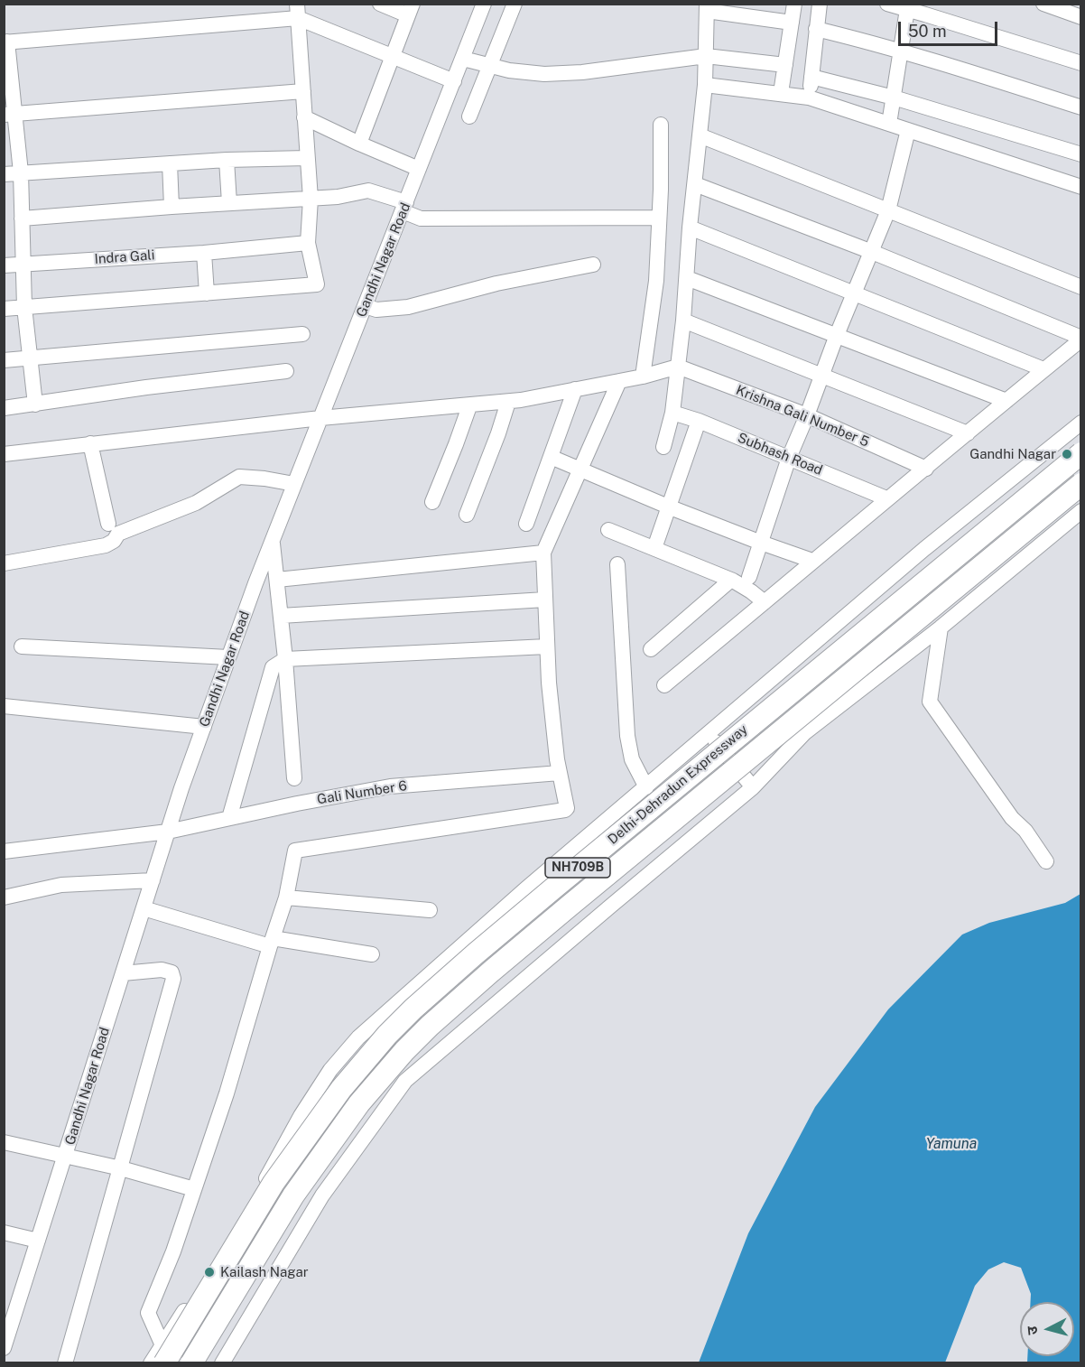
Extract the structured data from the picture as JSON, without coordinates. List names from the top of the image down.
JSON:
{
  "streets": {
    "highway": ["Delhi-Dehradun Expressway", "NH709B"],
    "street": [
      "Indra Gali",
      "Gandhi Nagar Road",
      "Krishna Gali Number 5",
      "Subhash Road",
      "Gali Number 6"
    ]
  },
  "crossings": [
    ["Gandhi Nagar Road", "Gali Number 6"]
  ],
  "water": ["Yamuna"],
  "places": ["Gandhi Nagar", "Kailash Nagar"],
  "scale_bar": "50 m",
  "north": "left"
}
